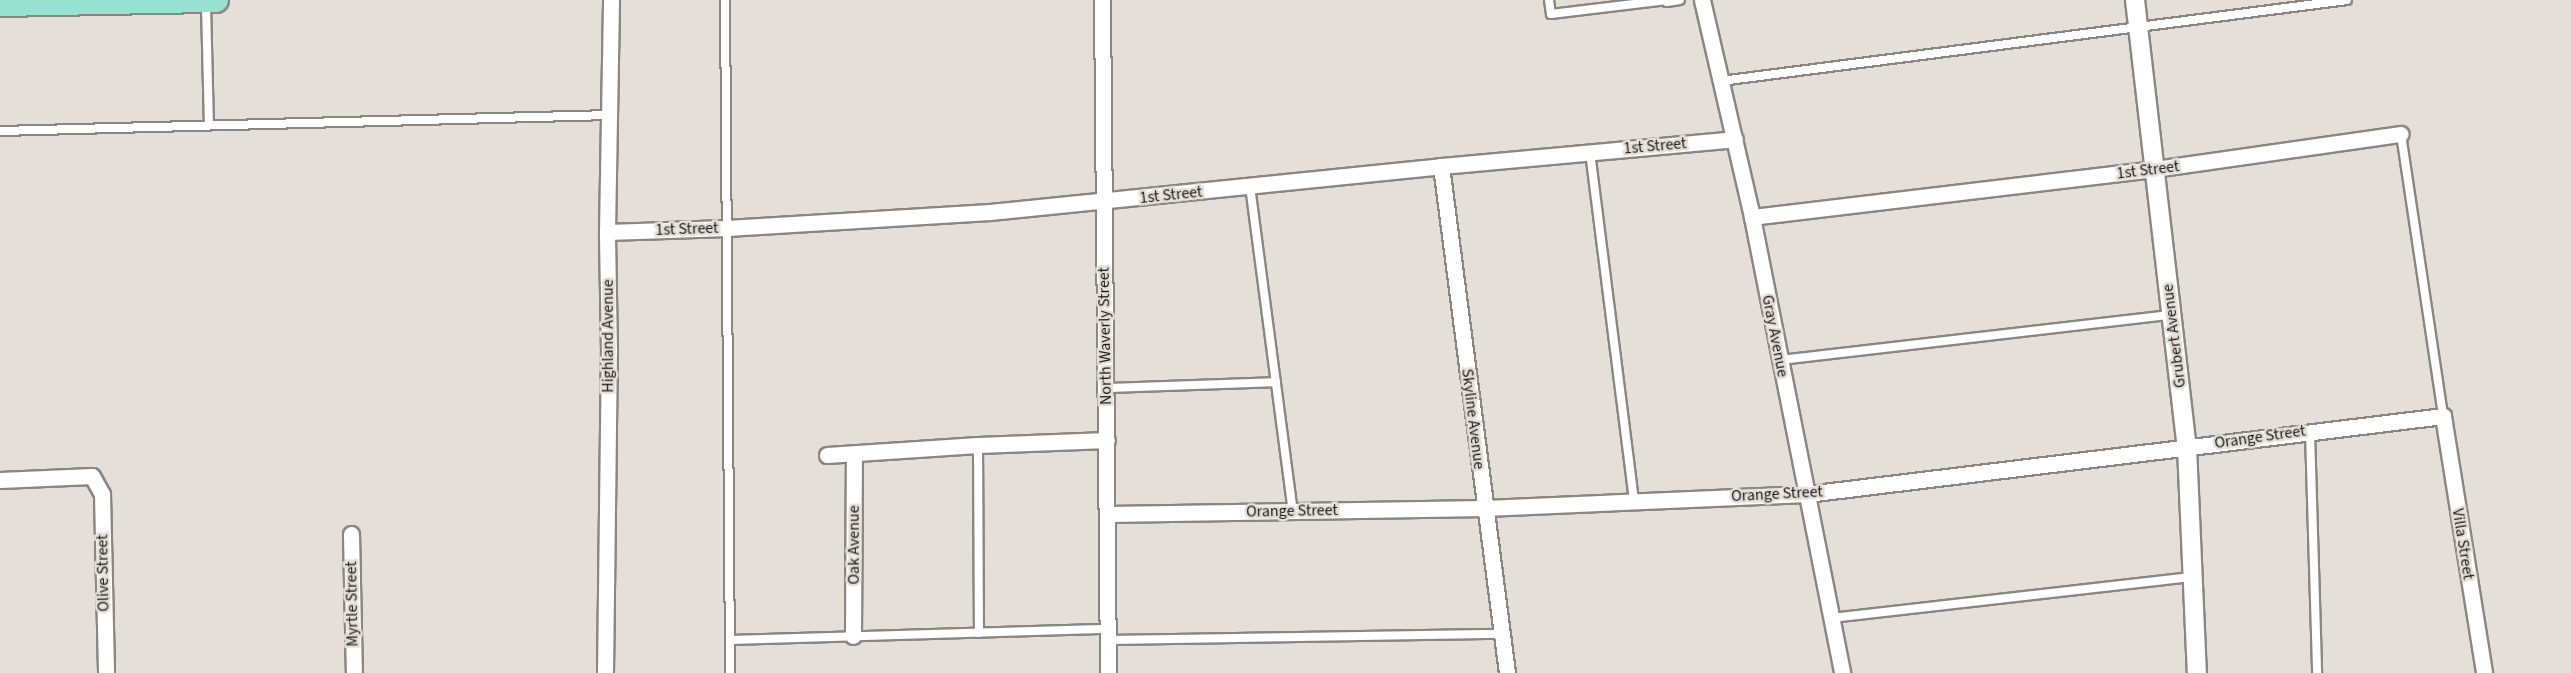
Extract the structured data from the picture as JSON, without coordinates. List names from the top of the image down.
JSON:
{
  "streets": {
    "street": [
      "1st Street",
      "Highland Avenue",
      "North Waverly Street",
      "Gray Avenue",
      "Grubert Avenue",
      "Skyline Avenue",
      "Orange Street",
      "Villa Street",
      "Oak Avenue",
      "Olive Street",
      "Myrtle Street"
    ]
  },
  "crossings": [
    ["1st Street", "Highland Avenue"],
    ["1st Street", "North Waverly Street"],
    ["1st Street", "Gray Avenue"],
    ["1st Street", "Grubert Avenue"],
    ["1st Street", "Skyline Avenue"],
    ["North Waverly Street", "Orange Street"],
    ["Gray Avenue", "Orange Street"],
    ["Grubert Avenue", "Orange Street"],
    ["Skyline Avenue", "Orange Street"],
    ["Orange Street", "Villa Street"]
  ]
}
